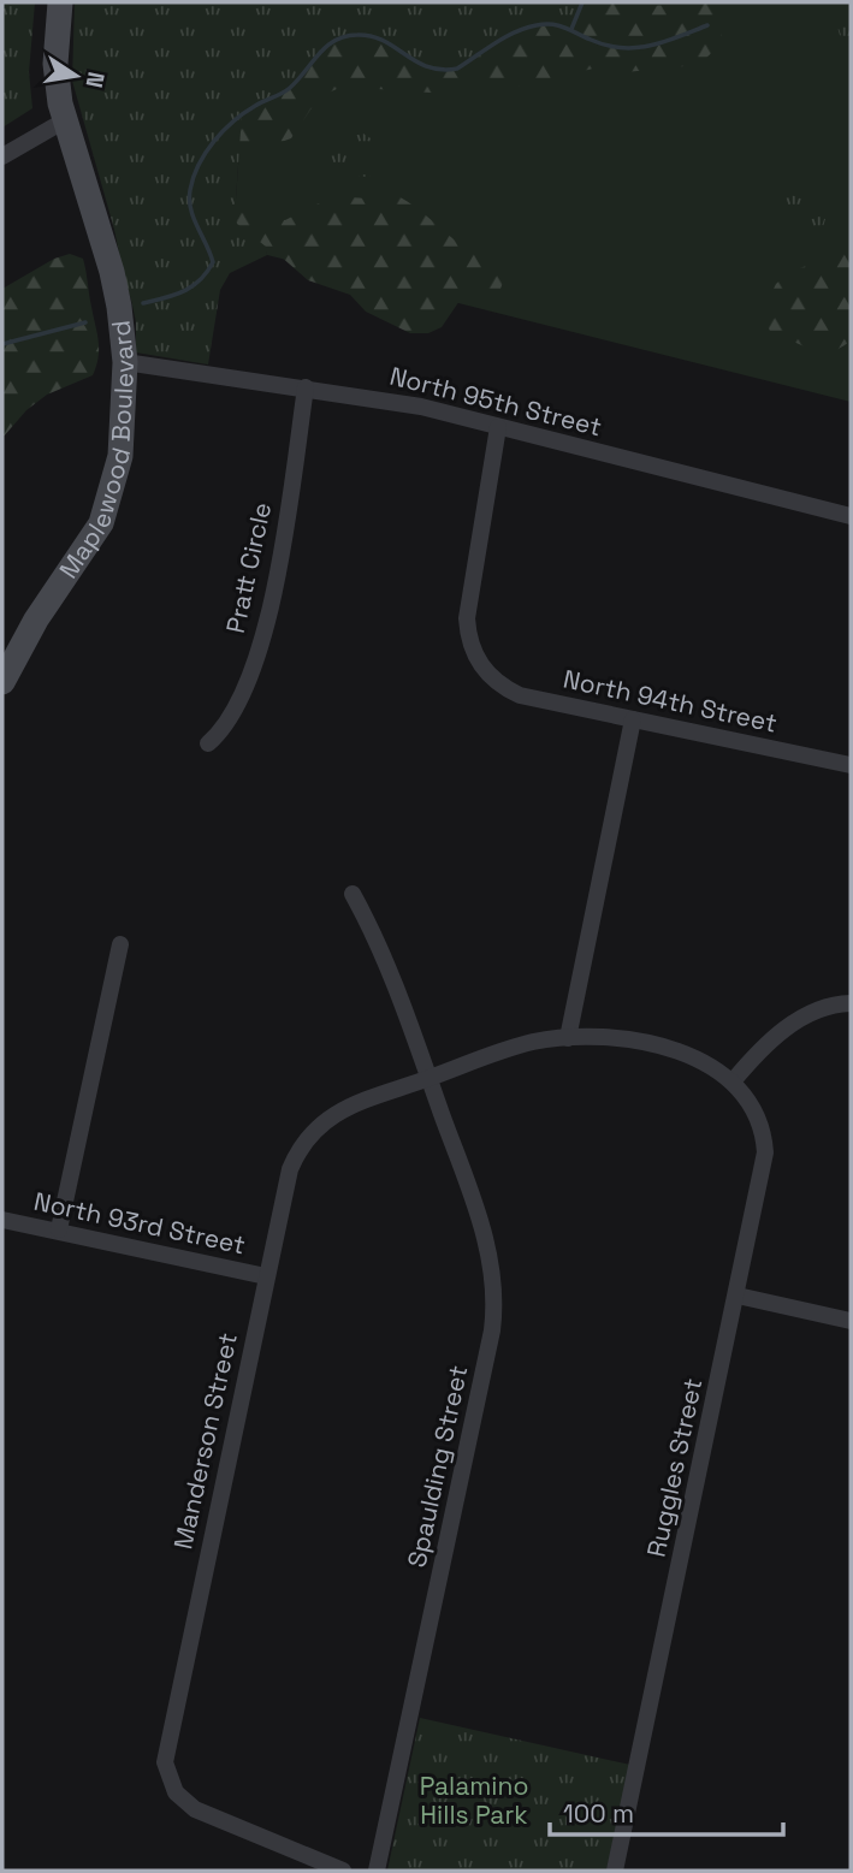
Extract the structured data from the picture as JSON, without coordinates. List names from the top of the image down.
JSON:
{
  "streets": {
    "street": [
      "North 95th Street",
      "Maplewood Boulevard",
      "Pratt Circle",
      "North 94th Street",
      "North 93rd Street",
      "Manderson Street",
      "Spaulding Street",
      "Ruggles Street"
    ]
  },
  "crossings": [
    ["North 95th Street", "Maplewood Boulevard"],
    ["North 95th Street", "Pratt Circle"],
    ["North 95th Street", "North 94th Street"],
    ["North 93rd Street", "Manderson Street"],
    ["Manderson Street", "Spaulding Street"]
  ],
  "parks": ["Palamino Hills Park"],
  "scale_bar": "100 m",
  "north": "right"
}
